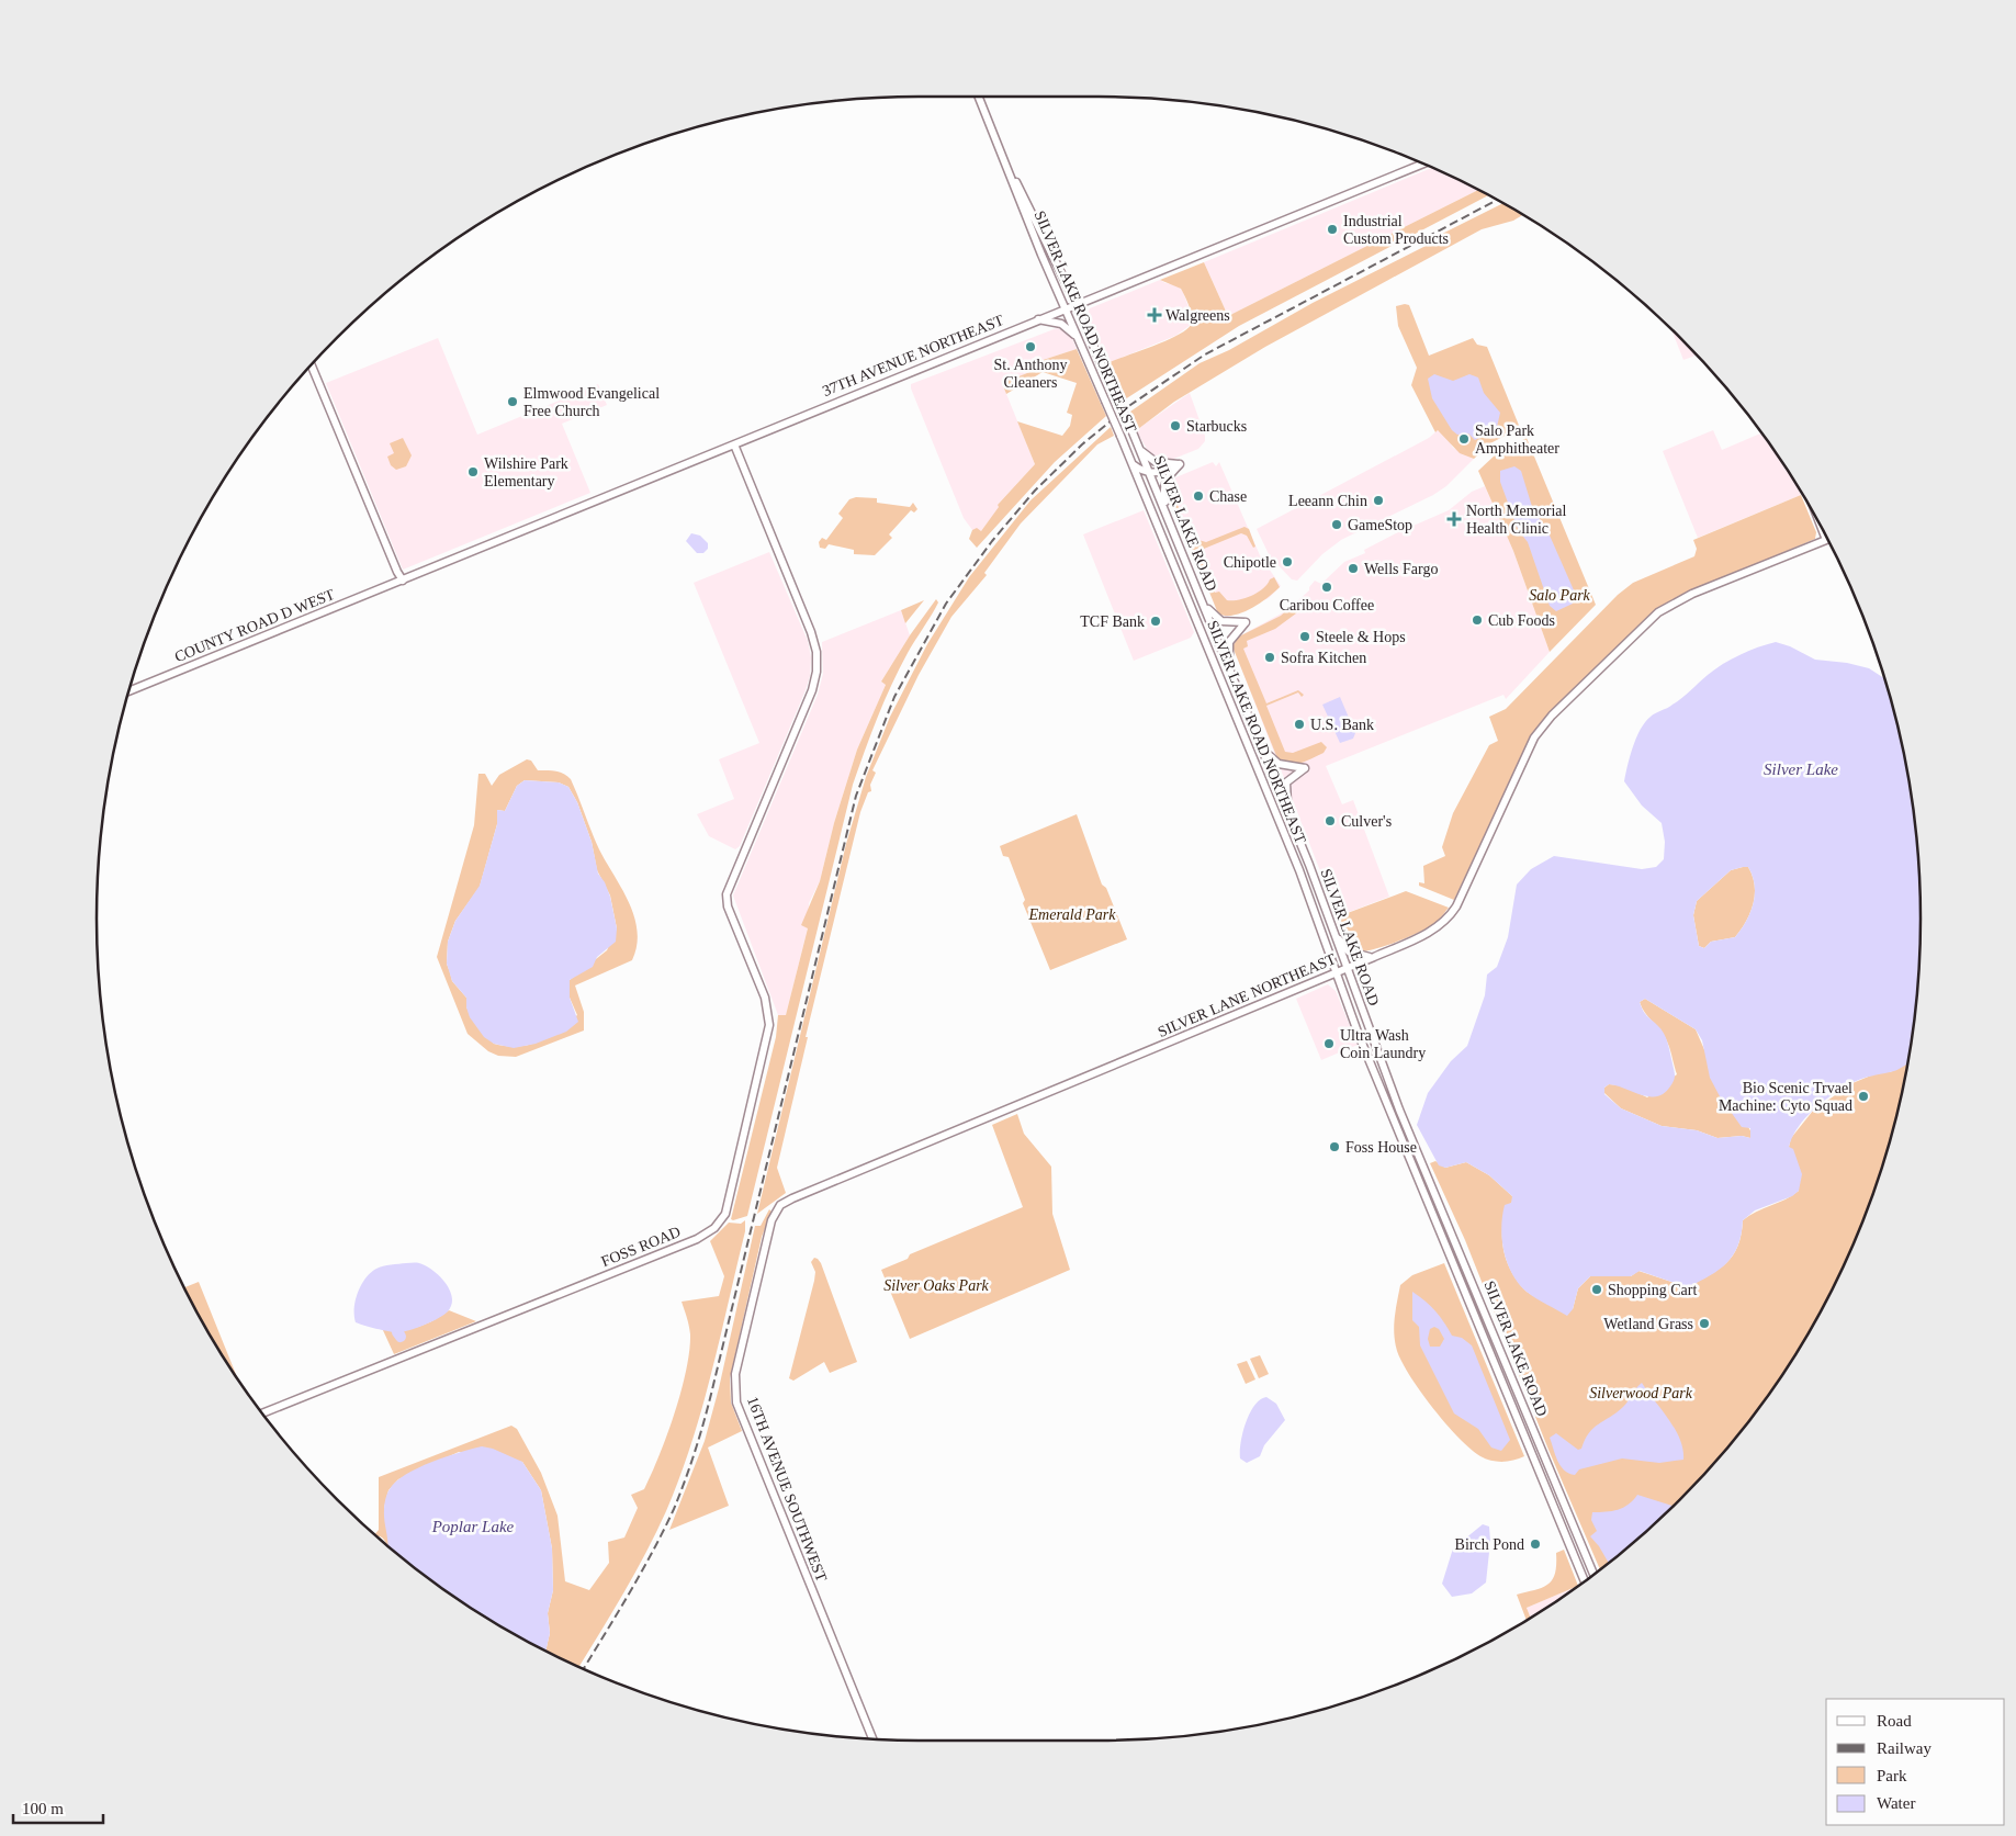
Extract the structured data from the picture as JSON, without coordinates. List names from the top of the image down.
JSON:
{
  "streets": {
    "main road": [
      "SILVER LAKE ROAD NORTHEAST",
      "37TH AVENUE NORTHEAST",
      "SILVER LAKE ROAD",
      "COUNTY ROAD D WEST",
      "SILVER LANE NORTHEAST",
      "FOSS ROAD",
      "16TH AVENUE SOUTHWEST"
    ]
  },
  "crossings": [
    ["SILVER LAKE ROAD NORTHEAST", "37TH AVENUE NORTHEAST"],
    ["SILVER LAKE ROAD NORTHEAST", "SILVER LAKE ROAD"],
    ["SILVER LAKE ROAD NORTHEAST", "SILVER LANE NORTHEAST"],
    ["37TH AVENUE NORTHEAST", "SILVER LAKE ROAD"],
    ["37TH AVENUE NORTHEAST", "COUNTY ROAD D WEST"],
    ["37TH AVENUE NORTHEAST", "FOSS ROAD"],
    ["SILVER LAKE ROAD", "SILVER LANE NORTHEAST"],
    ["SILVER LANE NORTHEAST", "16TH AVENUE SOUTHWEST"]
  ],
  "water": ["Silver Lake", "Poplar Lake"],
  "parks": [
    "Salo Park",
    "Emerald Park",
    "Silver Oaks Park",
    "Silverwood Park"
  ],
  "places": {
    "other": [
      "Industrial Custom Products",
      "St. Anthony Cleaners",
      "Elmwood Evangelical Free Church",
      "Starbucks",
      "Salo Park Amphitheater",
      "Wilshire Park Elementary",
      "Chase",
      "Leeann Chin",
      "GameStop",
      "Chipotle",
      "Wells Fargo",
      "Caribou Coffee",
      "Cub Foods",
      "TCF Bank",
      "Steele & Hops",
      "Sofra Kitchen",
      "U.S. Bank",
      "Culver's",
      "Ultra Wash Coin Laundry",
      "Bio Scenic Trvael Machine: Cyto Squad",
      "Foss House",
      "Shopping Cart",
      "Wetland Grass",
      "Birch Pond"
    ],
    "health": ["Walgreens", "North Memorial Health Clinic"]
  },
  "legend": [
    "Road",
    "Railway",
    "Park",
    "Water"
  ],
  "scale_bar": "100 m"
}
